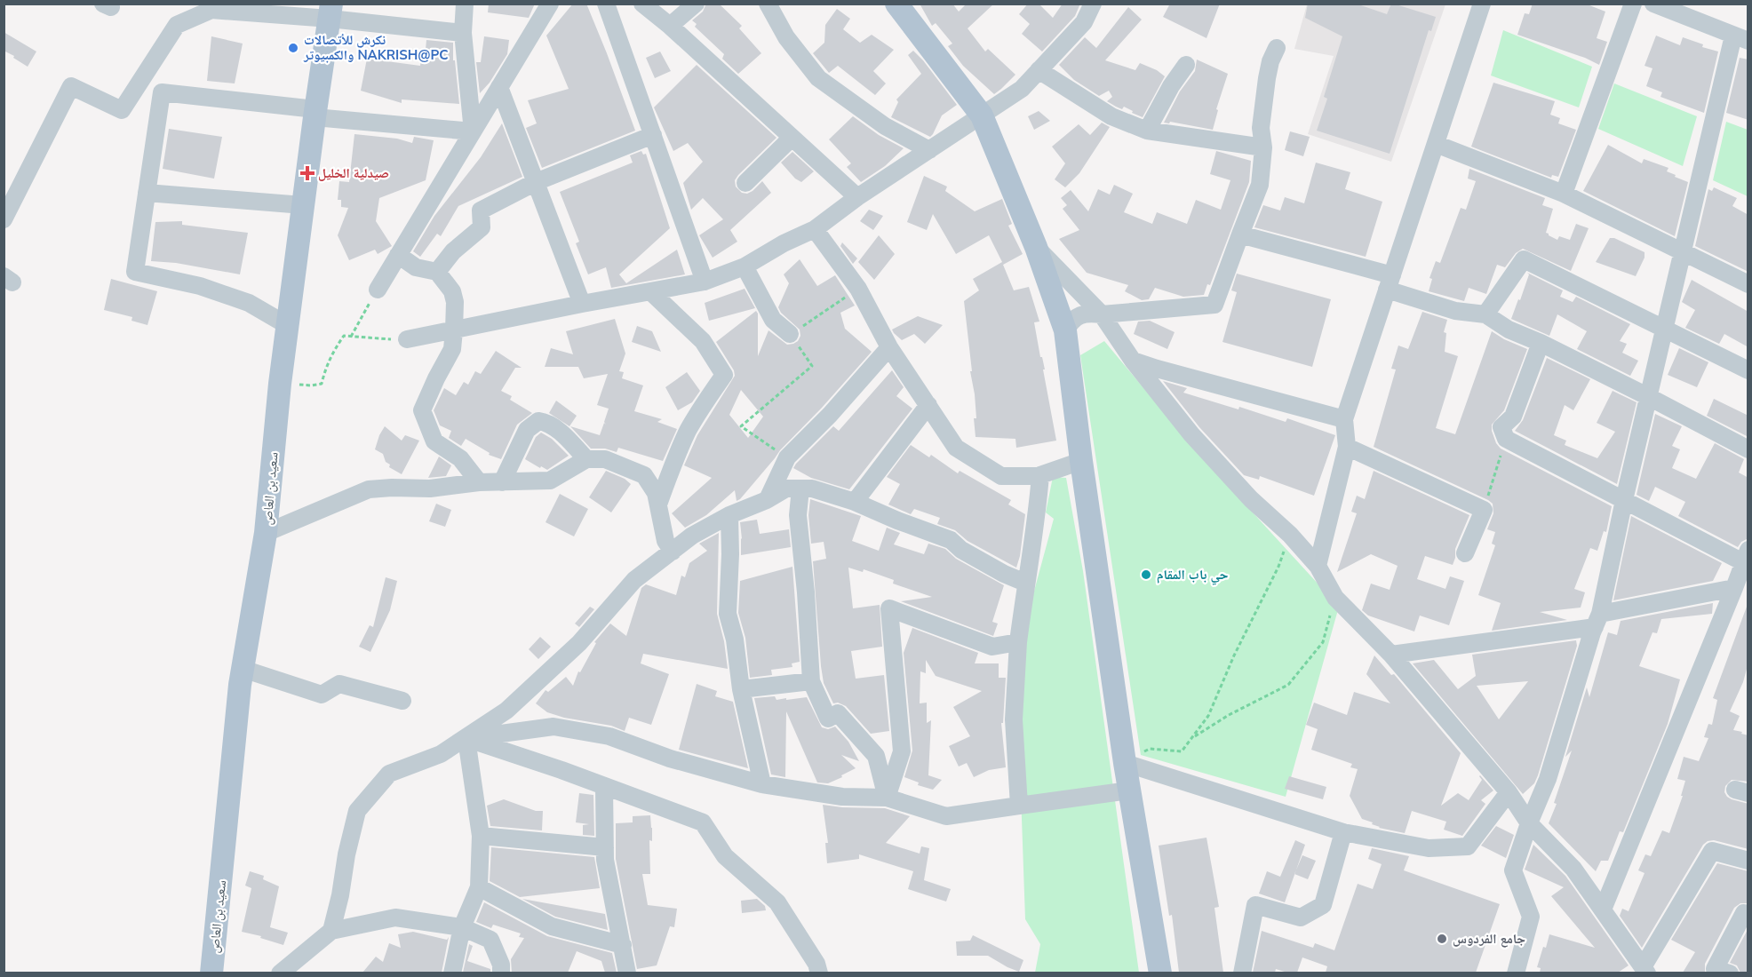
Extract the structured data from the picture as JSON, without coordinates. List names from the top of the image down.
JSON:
{
  "streets": {
    "main road": ["سعيد بن العاص"]
  },
  "places": {
    "other": ["نكرش للأتصالات والكمبيوتر NAKRISH@PC", "حي باب المقام", "جامع الفردوس"],
    "health": ["صيدلية الخليل"]
  }
}
